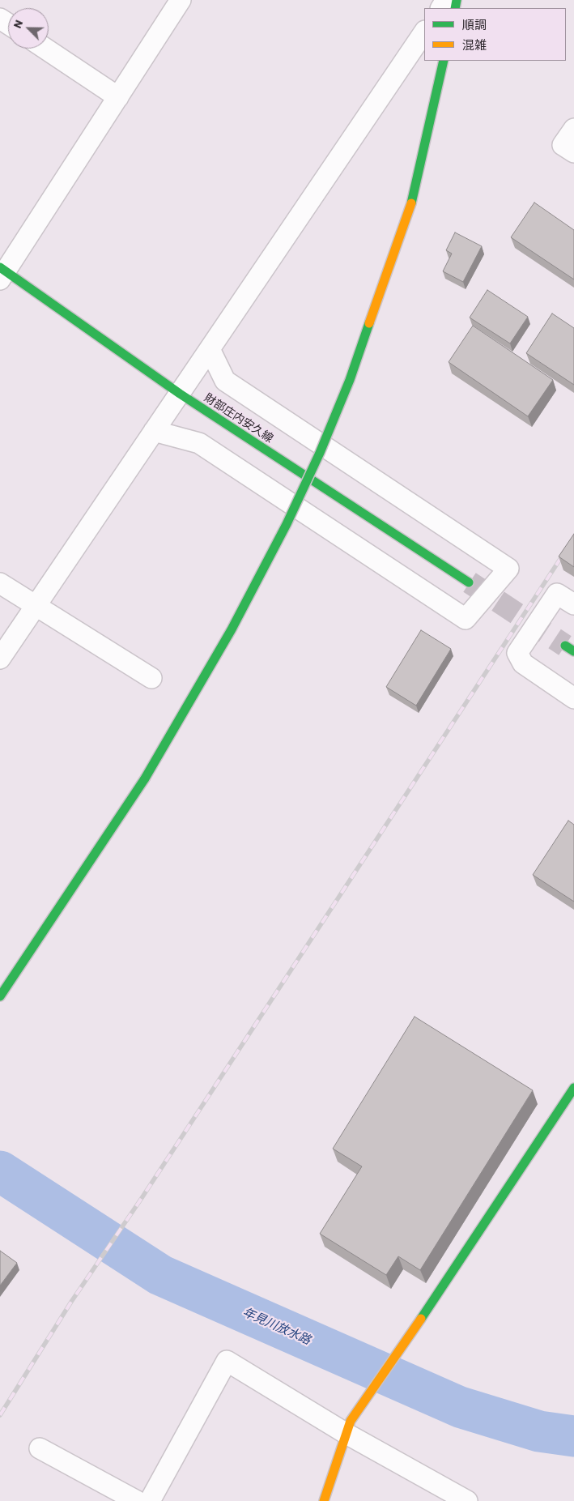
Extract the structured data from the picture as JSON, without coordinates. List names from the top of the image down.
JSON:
{
  "streets": {
    "street": ["財部庄内安久線"]
  },
  "water": ["年見川放水路"],
  "legend": ["順調", "混雑"],
  "north": "top left"
}
